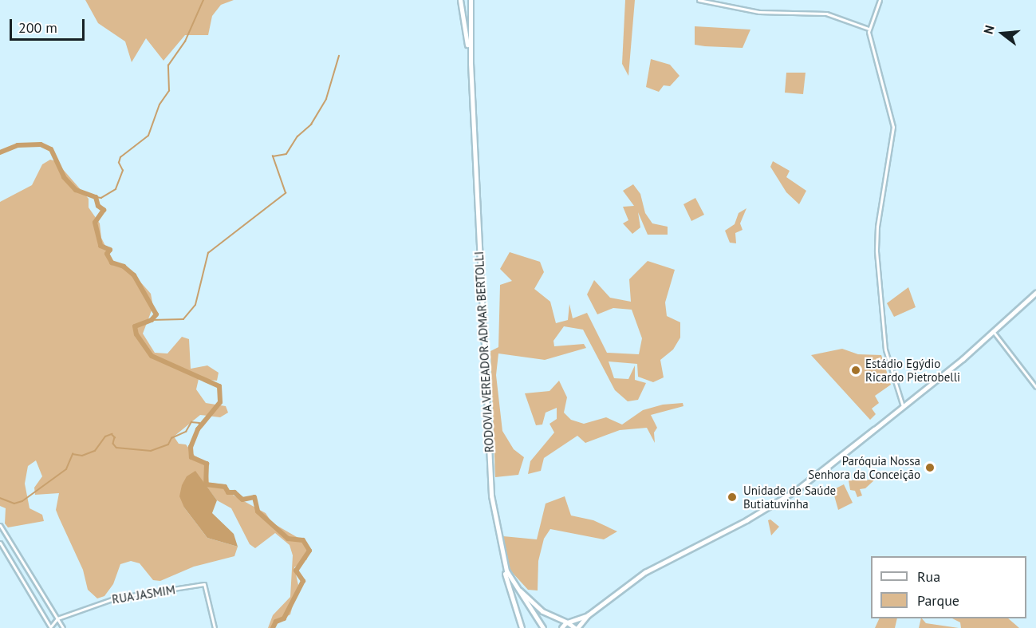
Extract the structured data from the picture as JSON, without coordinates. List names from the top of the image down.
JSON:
{
  "streets": {
    "highway": ["RODOVIA VEREADOR ADMAR BERTOLLI"],
    "street": ["RUA JASMIM"]
  },
  "places": ["Estádio Egýdio Ricardo Pietrobelli", "Paróquia Nossa Senhora da Conceição", "Unidade de Saúde Butiatuvinha"],
  "legend": ["Rua", "Parque"],
  "scale_bar": "200 m",
  "north": "left"
}
